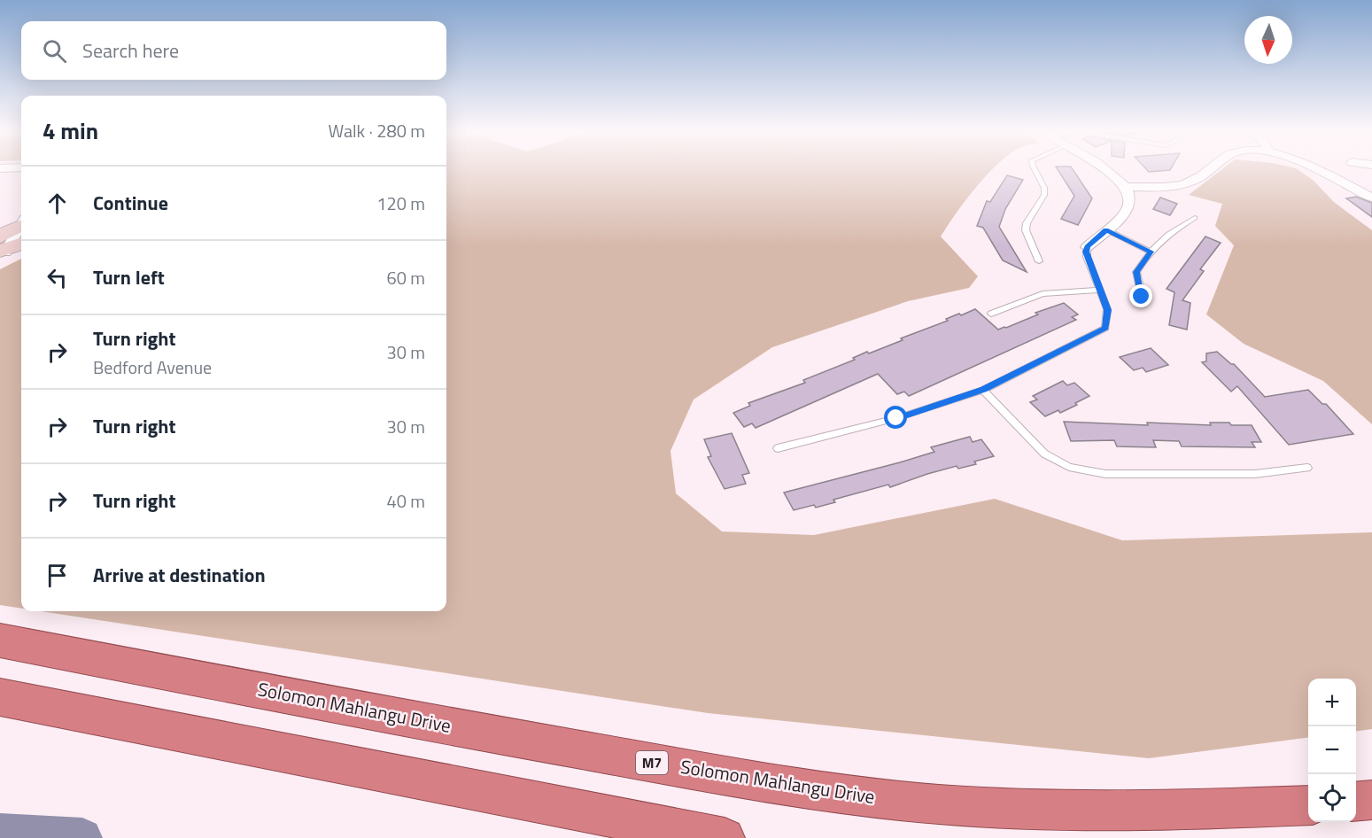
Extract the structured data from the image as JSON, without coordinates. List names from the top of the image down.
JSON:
{
  "streets": {
    "highway": ["Solomon Mahlangu Drive", "M7"]
  },
  "north": "bottom",
  "page": {
    "search": "Search here",
    "heading": ["4 min", "Walk · 280 m"],
    "list": [
      ["Continue", "120 m"],
      ["Turn left", "60 m"],
      ["Turn right", "Bedford Avenue", "30 m"],
      ["Turn right", "30 m"],
      ["Turn right", "40 m"],
      "Arrive at destination"
    ],
    "map_buttons": ["+", "−"]
  }
}
